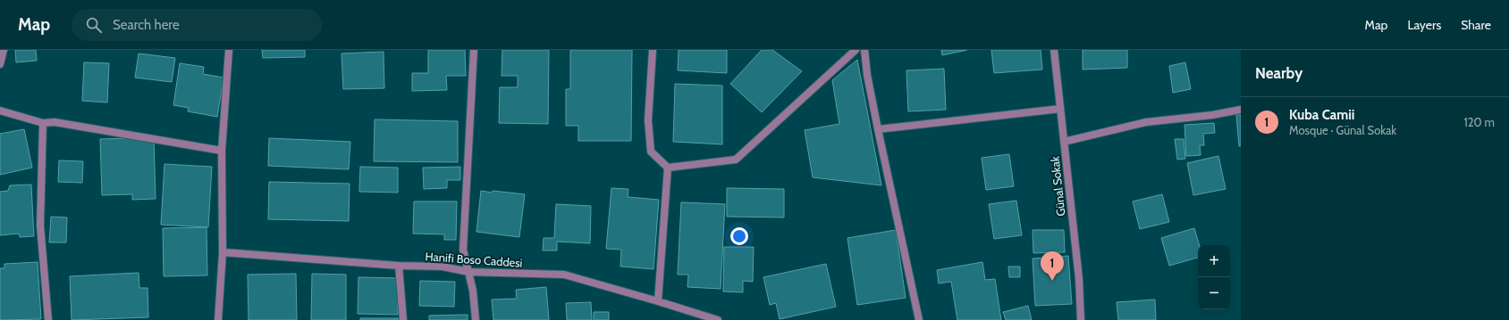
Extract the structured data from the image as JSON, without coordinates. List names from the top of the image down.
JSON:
{
  "streets": {
    "street": ["Günal Sokak", "Hanifi Boso Caddesi"]
  },
  "page": {
    "header": "Map",
    "search": "Search here",
    "nav": ["Map", "Layers", "Share"],
    "heading": "Nearby",
    "list": [
      {
        "mark": "1",
        "name": "Kuba Camii",
        "note": "Mosque · Günal Sokak",
        "value": "120 m"
      }
    ],
    "map_buttons": ["+", "−"],
    "pins": "1"
  }
}
